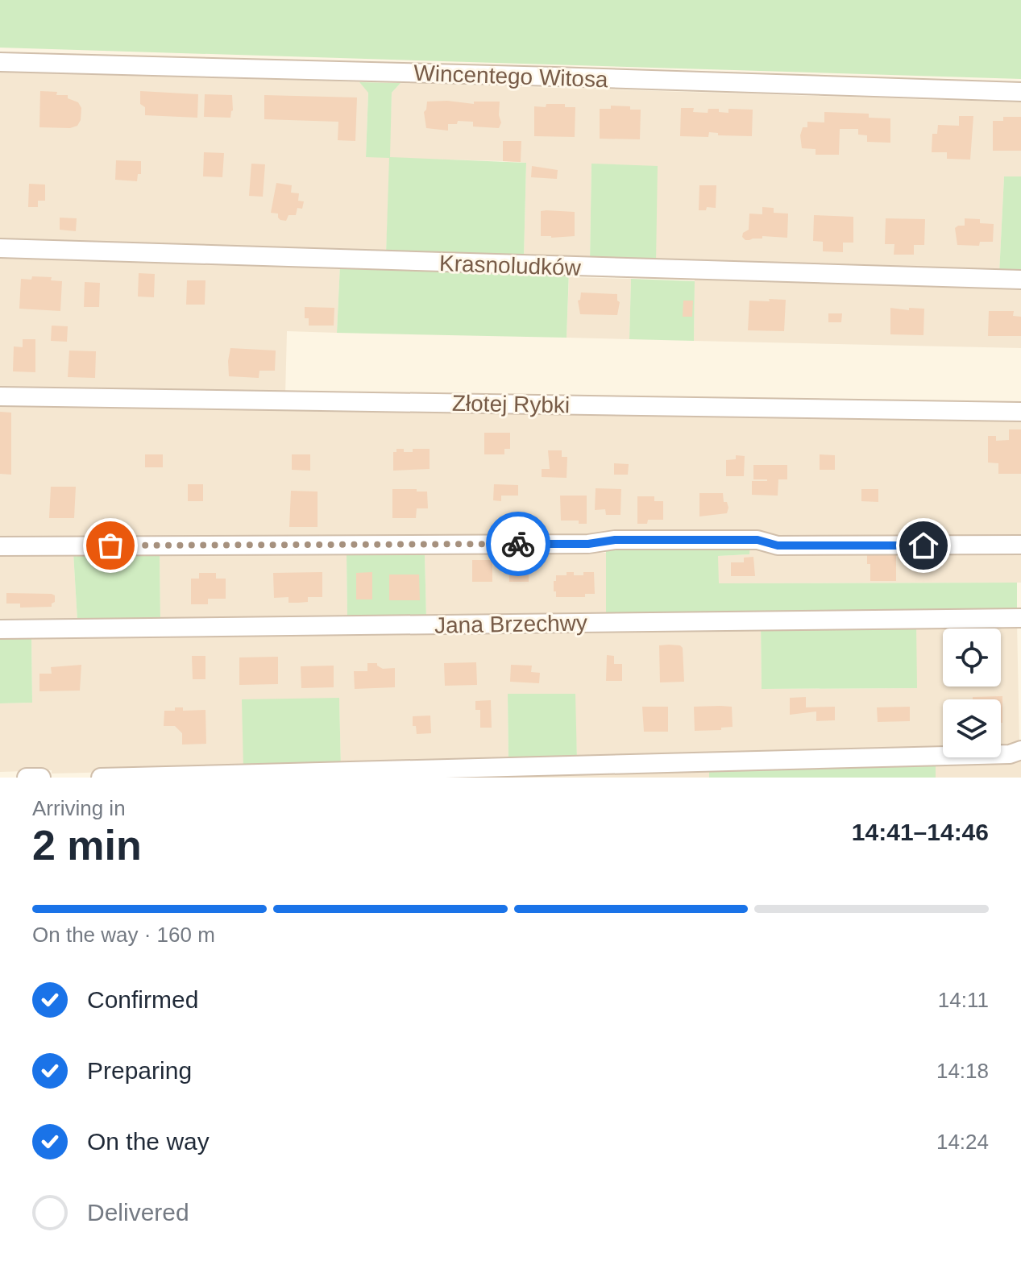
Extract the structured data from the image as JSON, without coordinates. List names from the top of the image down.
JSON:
{
  "streets": {
    "street": [
      "Wincentego Witosa",
      "Krasnoludków",
      "Złotej Rybki",
      "Jana Brzechwy"
    ]
  },
  "page": {
    "heading": ["2 min", "Arriving in", "14:41–14:46"],
    "bar": "On the way · 160 m",
    "list": [
      ["Confirmed", "14:11"],
      ["Preparing", "14:18"],
      ["On the way", "14:24"],
      "Delivered"
    ]
  }
}
